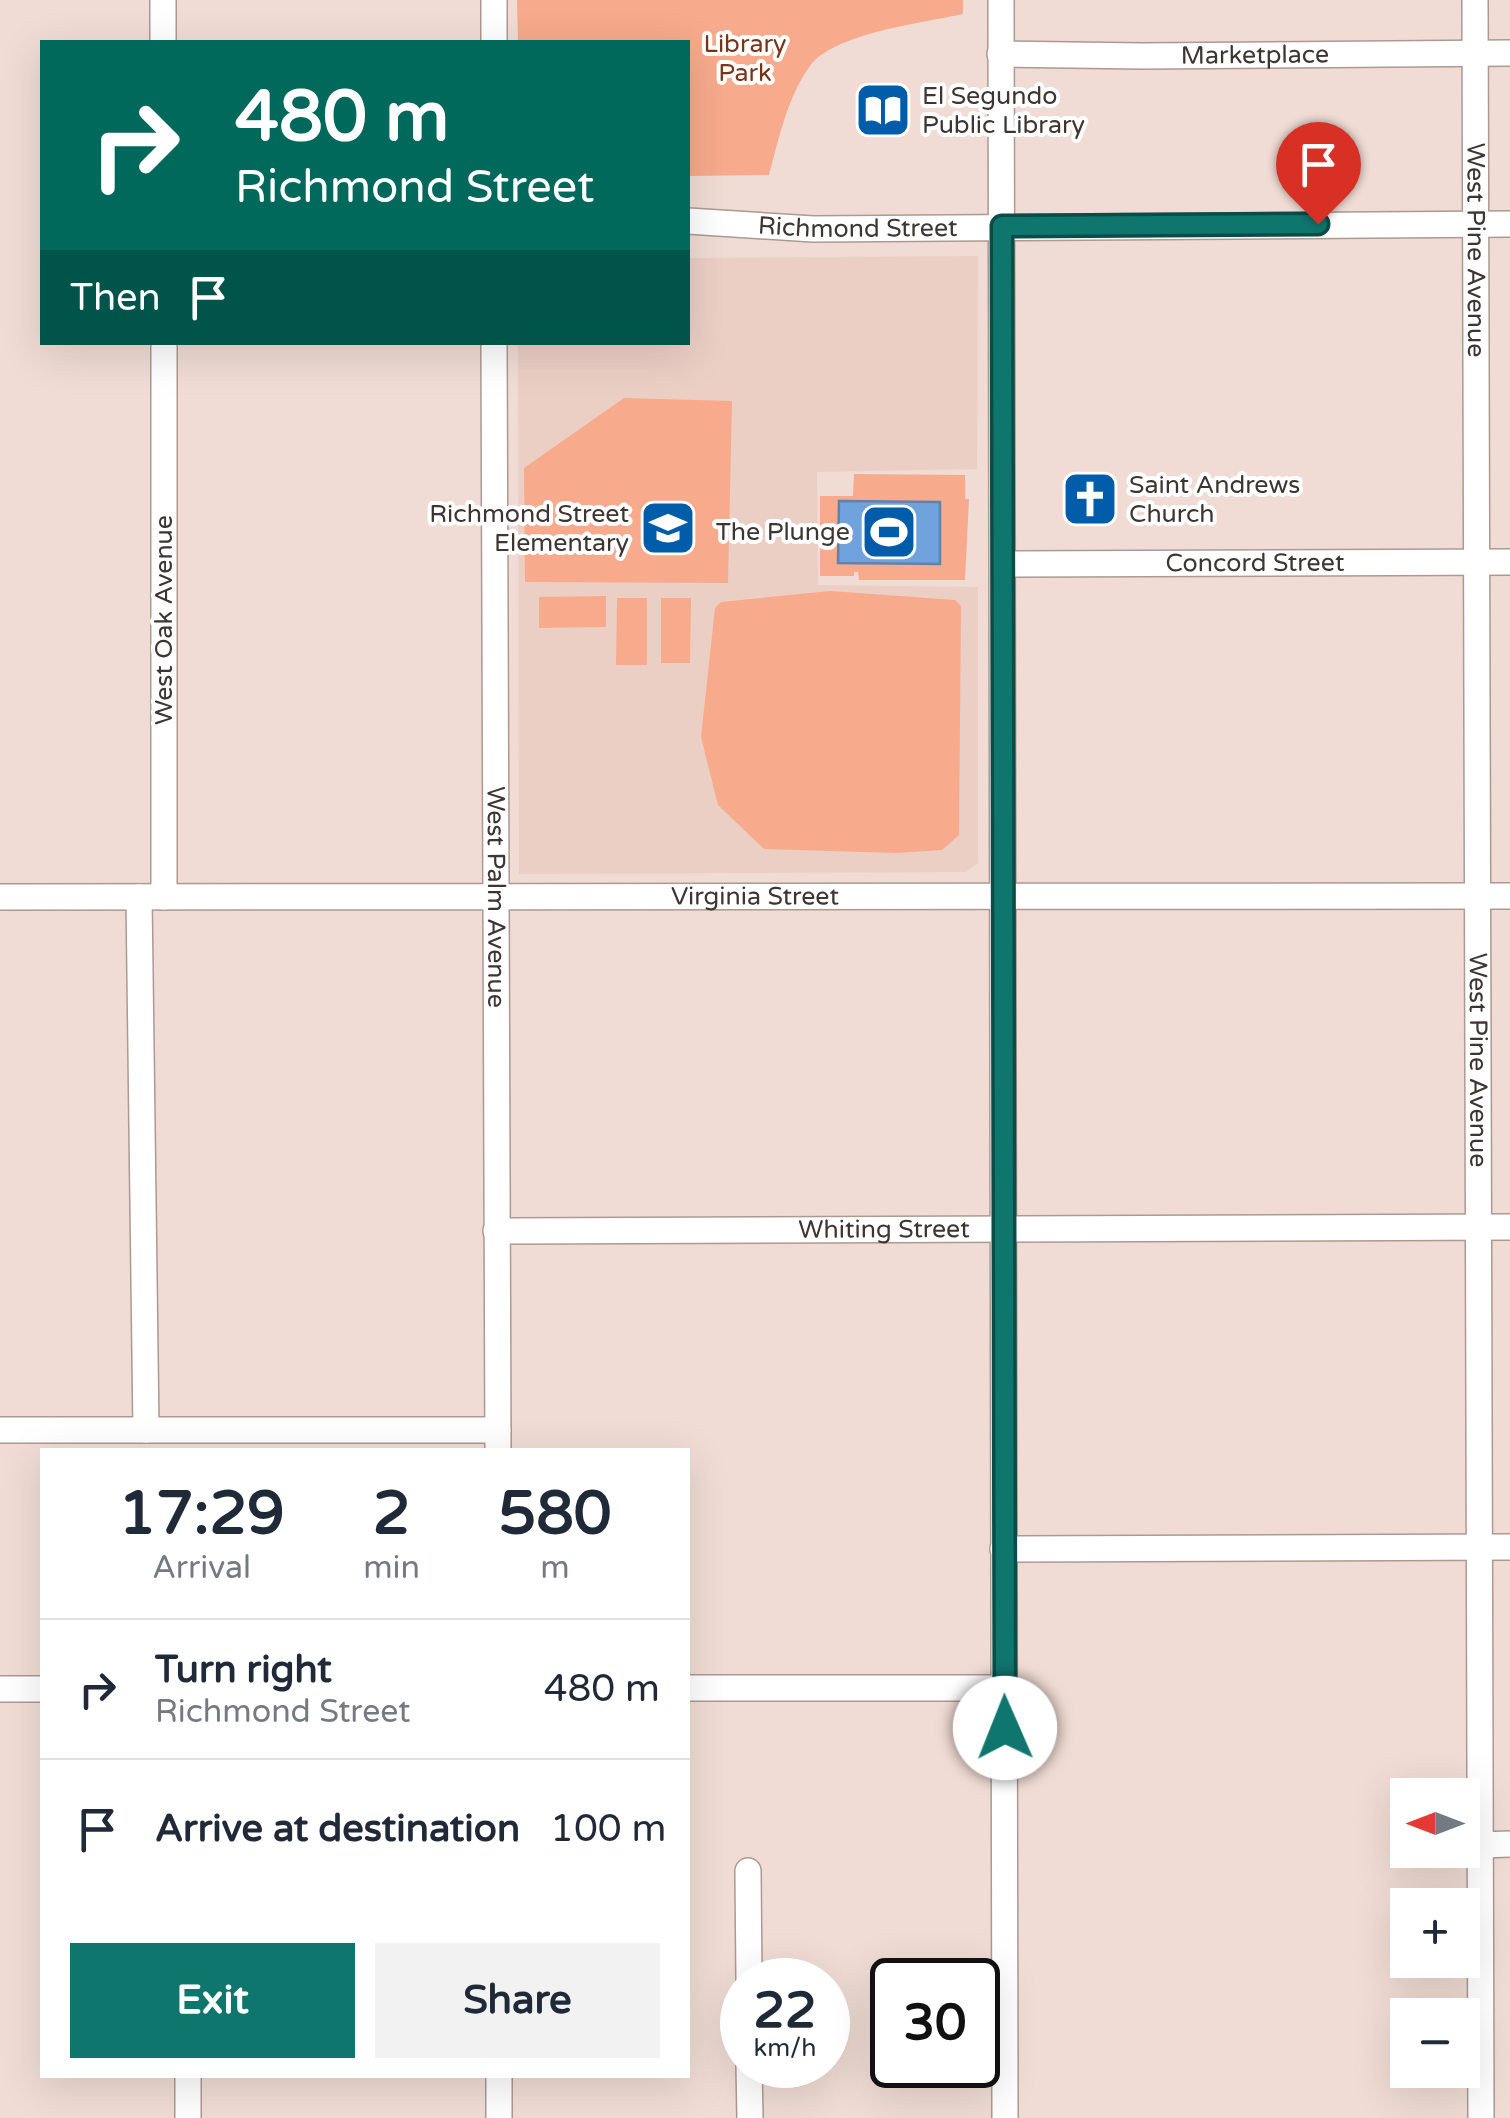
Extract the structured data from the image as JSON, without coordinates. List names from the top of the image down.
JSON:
{
  "streets": {
    "street": [
      "Marketplace",
      "Richmond Street",
      "West Pine Avenue",
      "Concord Street",
      "West Oak Avenue",
      "West Palm Avenue",
      "Virginia Street",
      "Whiting Street"
    ]
  },
  "crossings": [
    ["Marketplace", "West Pine Avenue"],
    ["Richmond Street", "West Pine Avenue"],
    ["West Pine Avenue", "Concord Street"],
    ["West Pine Avenue", "Virginia Street"],
    ["West Pine Avenue", "Whiting Street"],
    ["West Oak Avenue", "Virginia Street"],
    ["West Palm Avenue", "Virginia Street"],
    ["West Palm Avenue", "Whiting Street"]
  ],
  "parks": ["Library Park"],
  "places": {
    "library": ["El Segundo Public Library"],
    "church": ["Saint Andrews Church"],
    "school or university": ["Richmond Street Elementary"],
    "sports": ["The Plunge"]
  },
  "north": "left",
  "page": {
    "turn": ["480 m", "Richmond Street"],
    "then": "Then",
    "eta": [
      "17:29",
      "Arrival",
      "2",
      "min",
      "580",
      "m"
    ],
    "list": [
      {
        "name": "Turn right",
        "note": "Richmond Street",
        "value": "480 m"
      },
      {
        "name": "Arrive at destination",
        "value": "100 m"
      }
    ],
    "map_buttons": ["+", "−"],
    "buttons": ["Exit", "Share"],
    "speed": "22 km/h",
    "limit": "30"
  }
}
